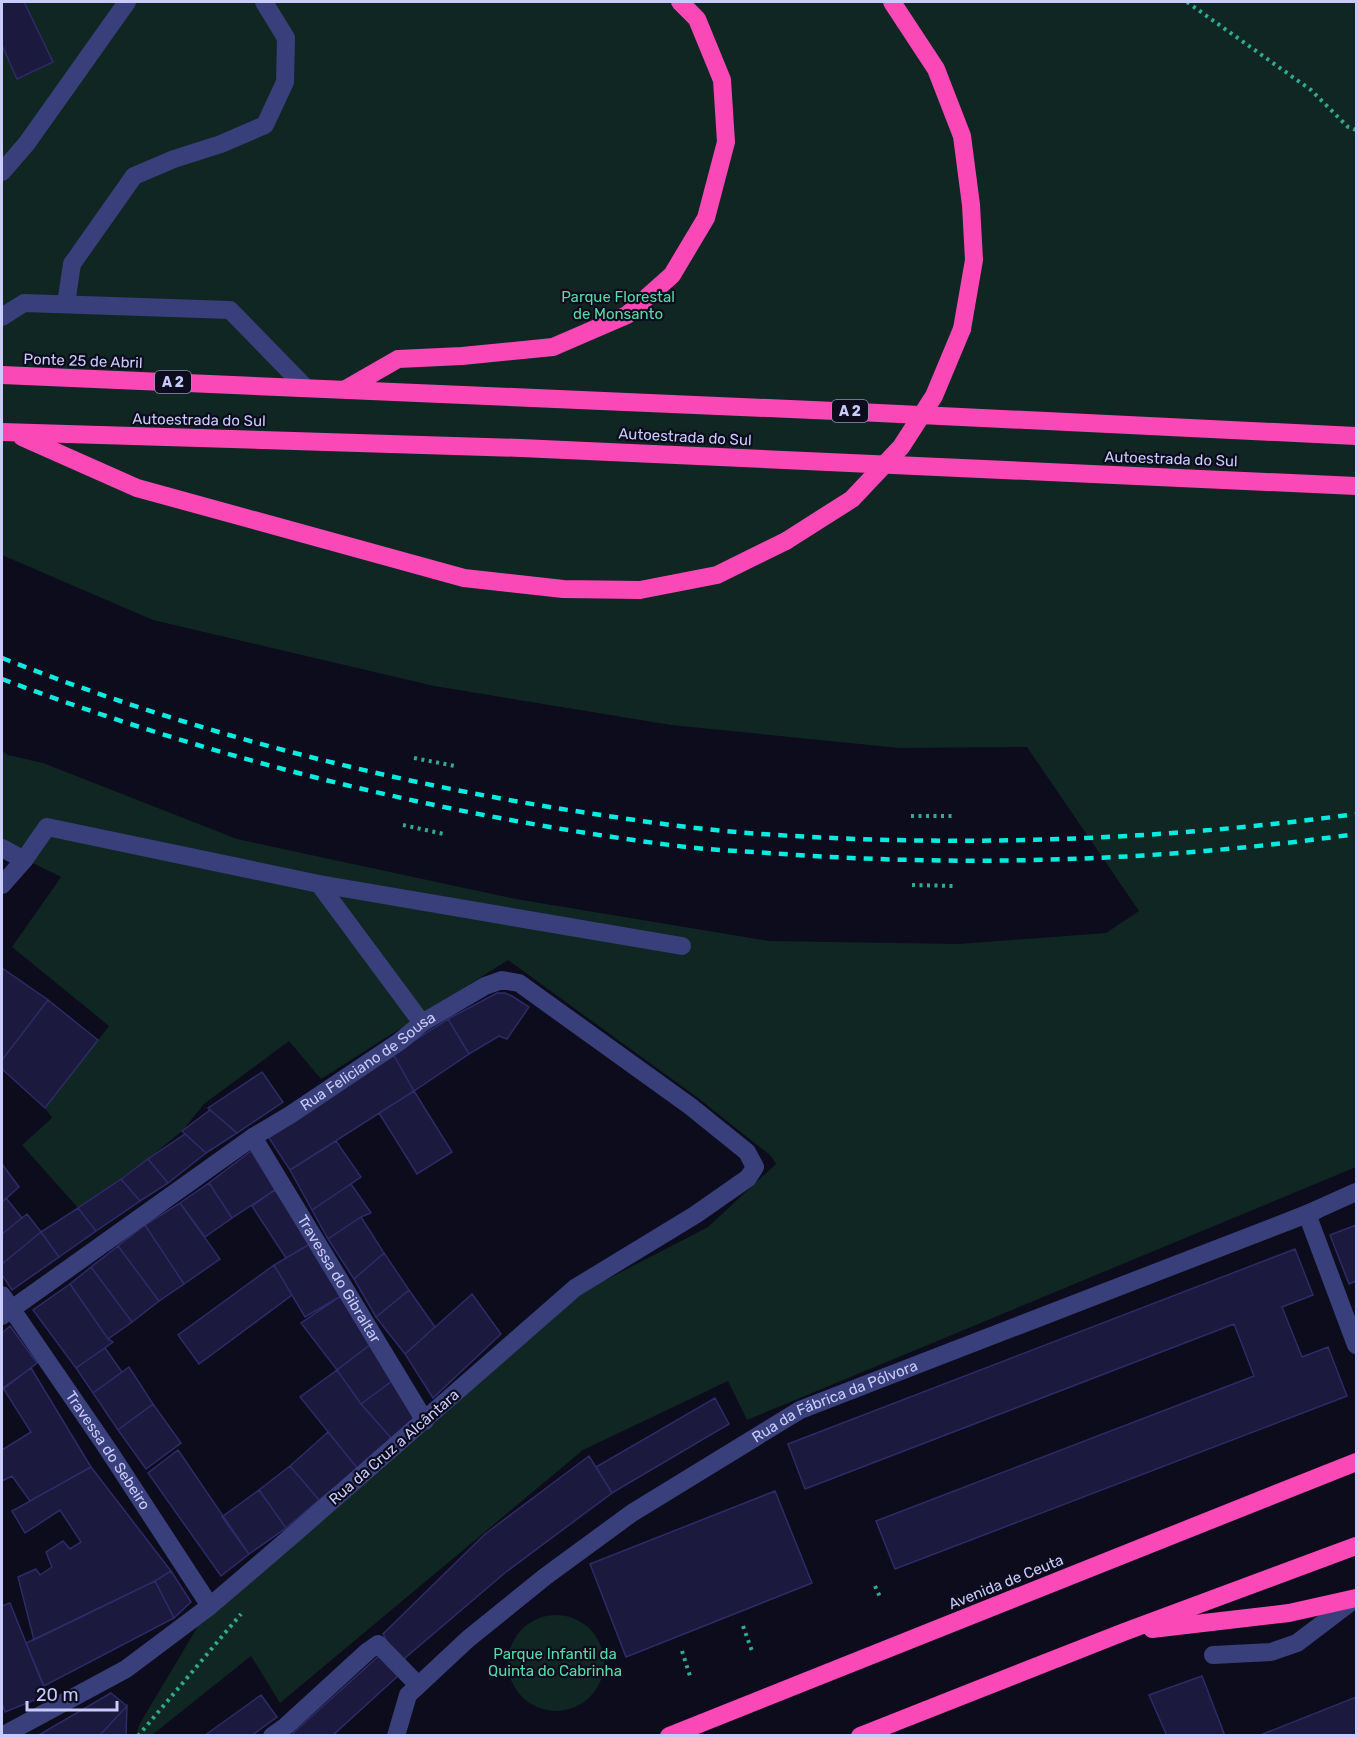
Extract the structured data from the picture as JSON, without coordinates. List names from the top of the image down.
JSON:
{
  "streets": {
    "highway": [
      "Ponte 25 de Abril",
      "A 2",
      "Autoestrada do Sul",
      "Avenida de Ceuta"
    ],
    "street": [
      "Rua Feliciano de Sousa",
      "Travessa do Gibraltar",
      "Rua da Fábrica da Pólvora",
      "Rua da Cruz a Alcântara",
      "Travessa do Sebeiro"
    ]
  },
  "crossings": [
    ["Ponte 25 de Abril", "Autoestrada do Sul"],
    ["Rua Feliciano de Sousa", "Travessa do Gibraltar"],
    ["Rua Feliciano de Sousa", "Rua da Cruz a Alcântara"],
    ["Rua Feliciano de Sousa", "Travessa do Sebeiro"],
    ["Travessa do Gibraltar", "Rua da Cruz a Alcântara"],
    ["Rua da Cruz a Alcântara", "Travessa do Sebeiro"]
  ],
  "parks": ["Parque Florestal de Monsanto", "Parque Infantil da Quinta do Cabrinha"],
  "scale_bar": "20 m"
}
